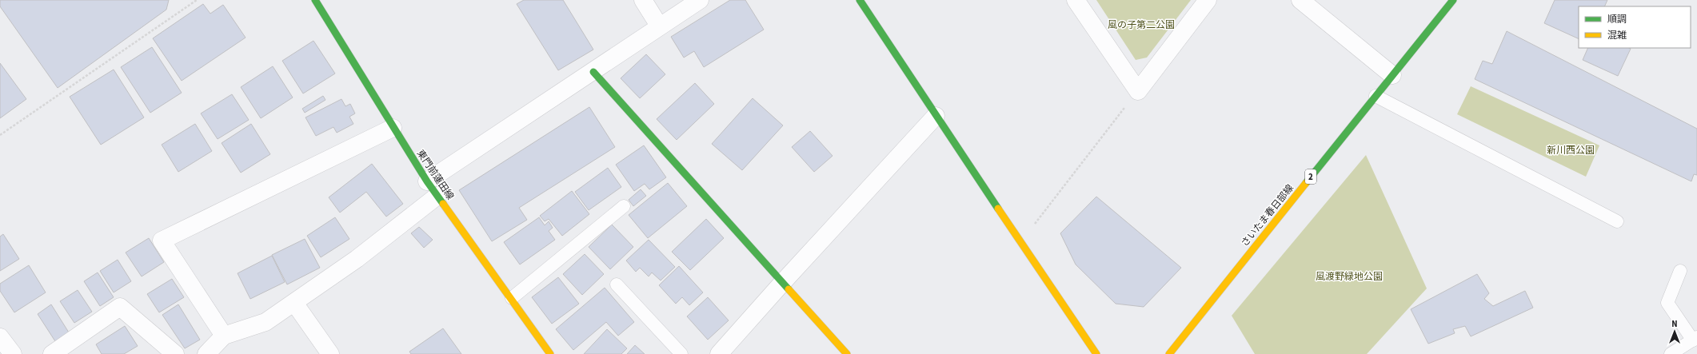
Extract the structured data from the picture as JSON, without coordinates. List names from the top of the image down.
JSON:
{
  "streets": {
    "main road": ["東門前蓮田線", "2", "さいたま春日部線"]
  },
  "parks": ["風の子第二公園", "新川西公園", "風渡野緑地公園"],
  "legend": ["順調", "混雑"],
  "north": "top"
}
